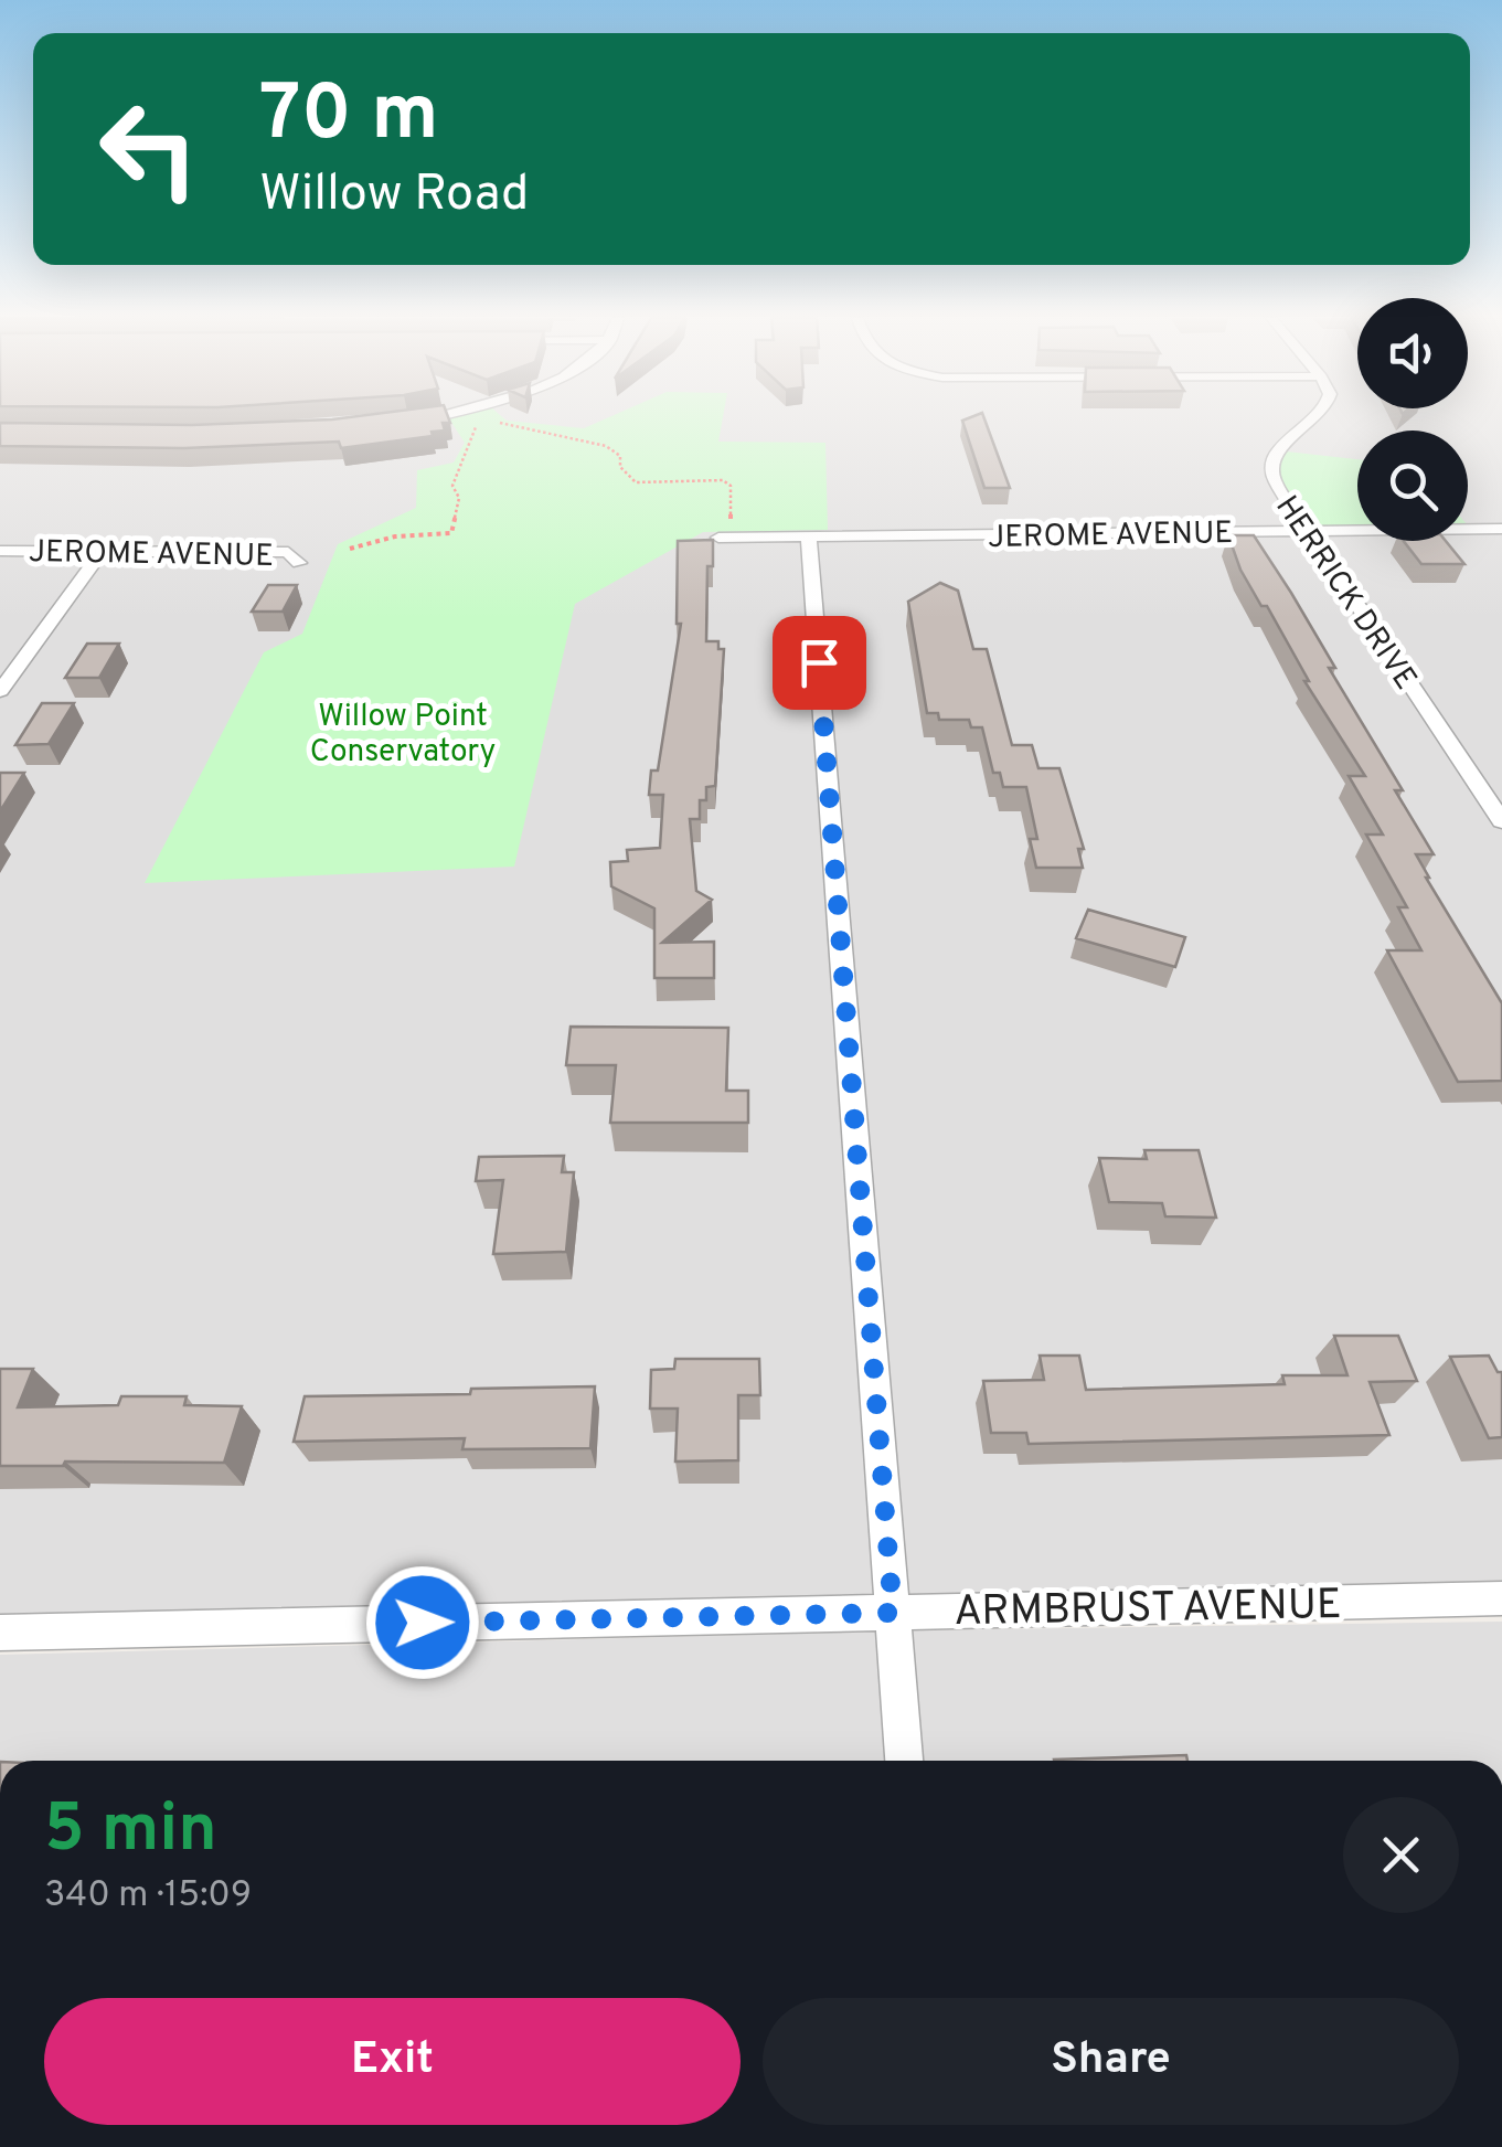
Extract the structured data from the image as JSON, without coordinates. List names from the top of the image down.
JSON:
{
  "streets": {
    "street": ["JEROME AVENUE", "HERRICK DRIVE", "ARMBRUST AVENUE"]
  },
  "crossings": [
    ["JEROME AVENUE", "HERRICK DRIVE"]
  ],
  "parks": ["Willow Point Conservatory"],
  "page": {
    "turn": ["70 m", "Willow Road"],
    "heading": ["5 min", "340 m · 15:09"],
    "buttons": ["Exit", "Share"]
  }
}
